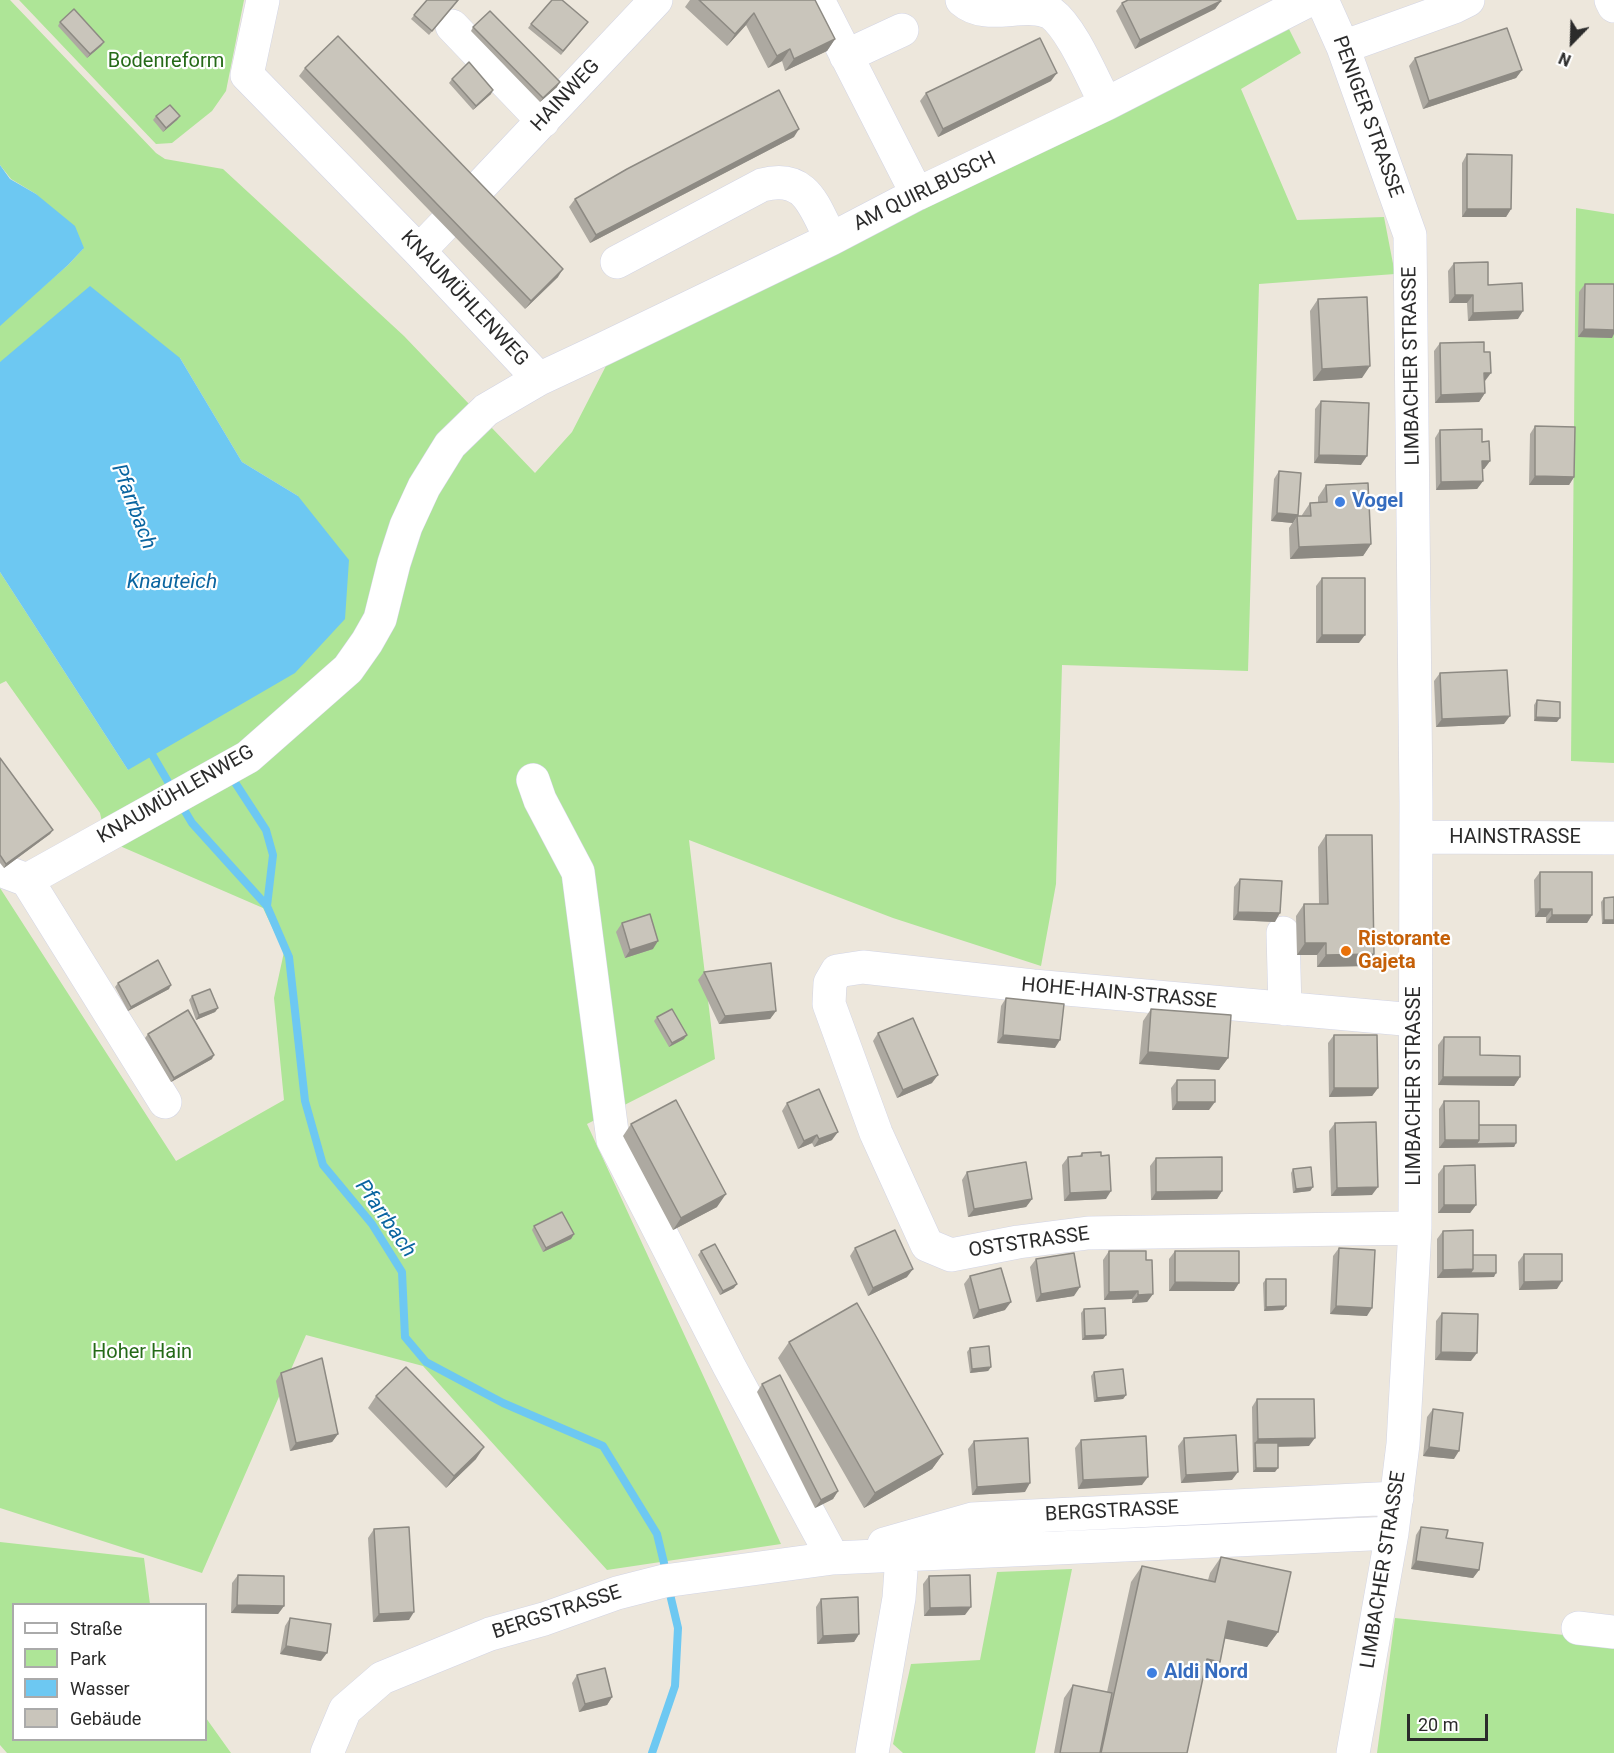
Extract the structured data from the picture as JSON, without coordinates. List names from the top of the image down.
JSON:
{
  "streets": {
    "street": [
      "HAINWEG",
      "PENIGER STRASSE",
      "AM QUIRLBUSCH",
      "KNAUMÜHLENWEG",
      "LIMBACHER STRASSE",
      "HAINSTRASSE",
      "HOHE-HAIN-STRASSE",
      "OSTSTRASSE",
      "BERGSTRASSE"
    ]
  },
  "crossings": [
    ["PENIGER STRASSE", "LIMBACHER STRASSE"],
    ["AM QUIRLBUSCH", "KNAUMÜHLENWEG"],
    ["LIMBACHER STRASSE", "HAINSTRASSE"],
    ["LIMBACHER STRASSE", "HOHE-HAIN-STRASSE"],
    ["LIMBACHER STRASSE", "OSTSTRASSE"],
    ["LIMBACHER STRASSE", "BERGSTRASSE"],
    ["HOHE-HAIN-STRASSE", "OSTSTRASSE"]
  ],
  "water": ["Pfarrbach", "Knauteich"],
  "parks": ["Bodenreform", "Hoher Hain"],
  "places": ["Vogel", "Ristorante Gajeta", "Aldi Nord"],
  "legend": [
    "Straße",
    "Park",
    "Wasser",
    "Gebäude"
  ],
  "scale_bar": "20 m",
  "north": "bottom left"
}
